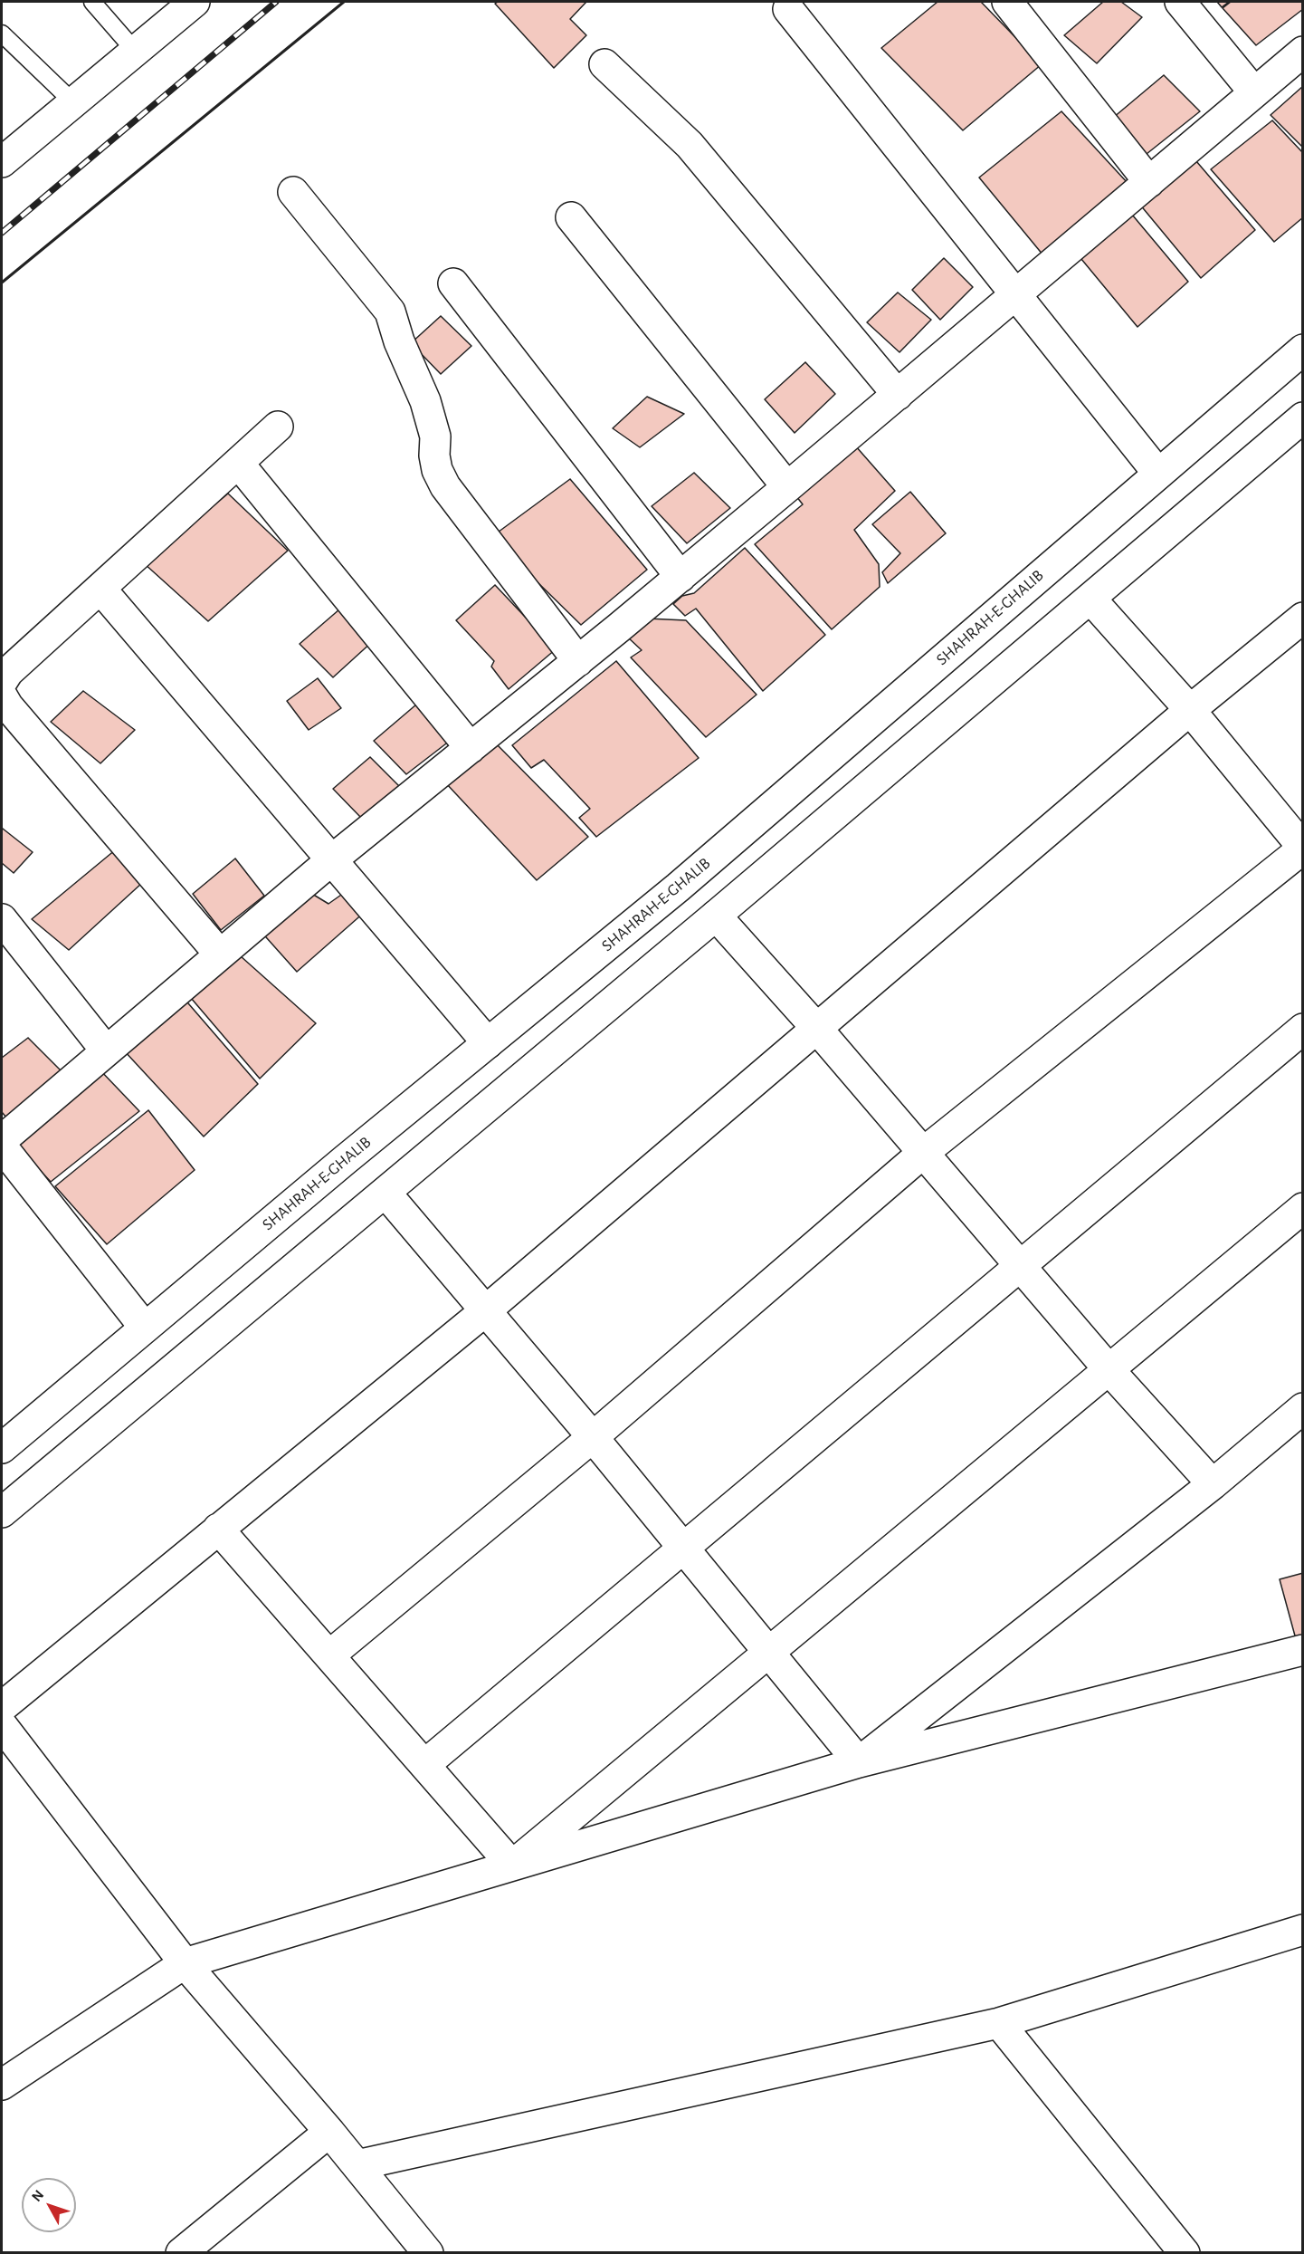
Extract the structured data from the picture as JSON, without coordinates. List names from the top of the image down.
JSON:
{
  "streets": {
    "street": ["SHAHRAH-E-GHALIB"]
  },
  "north": "top left"
}
